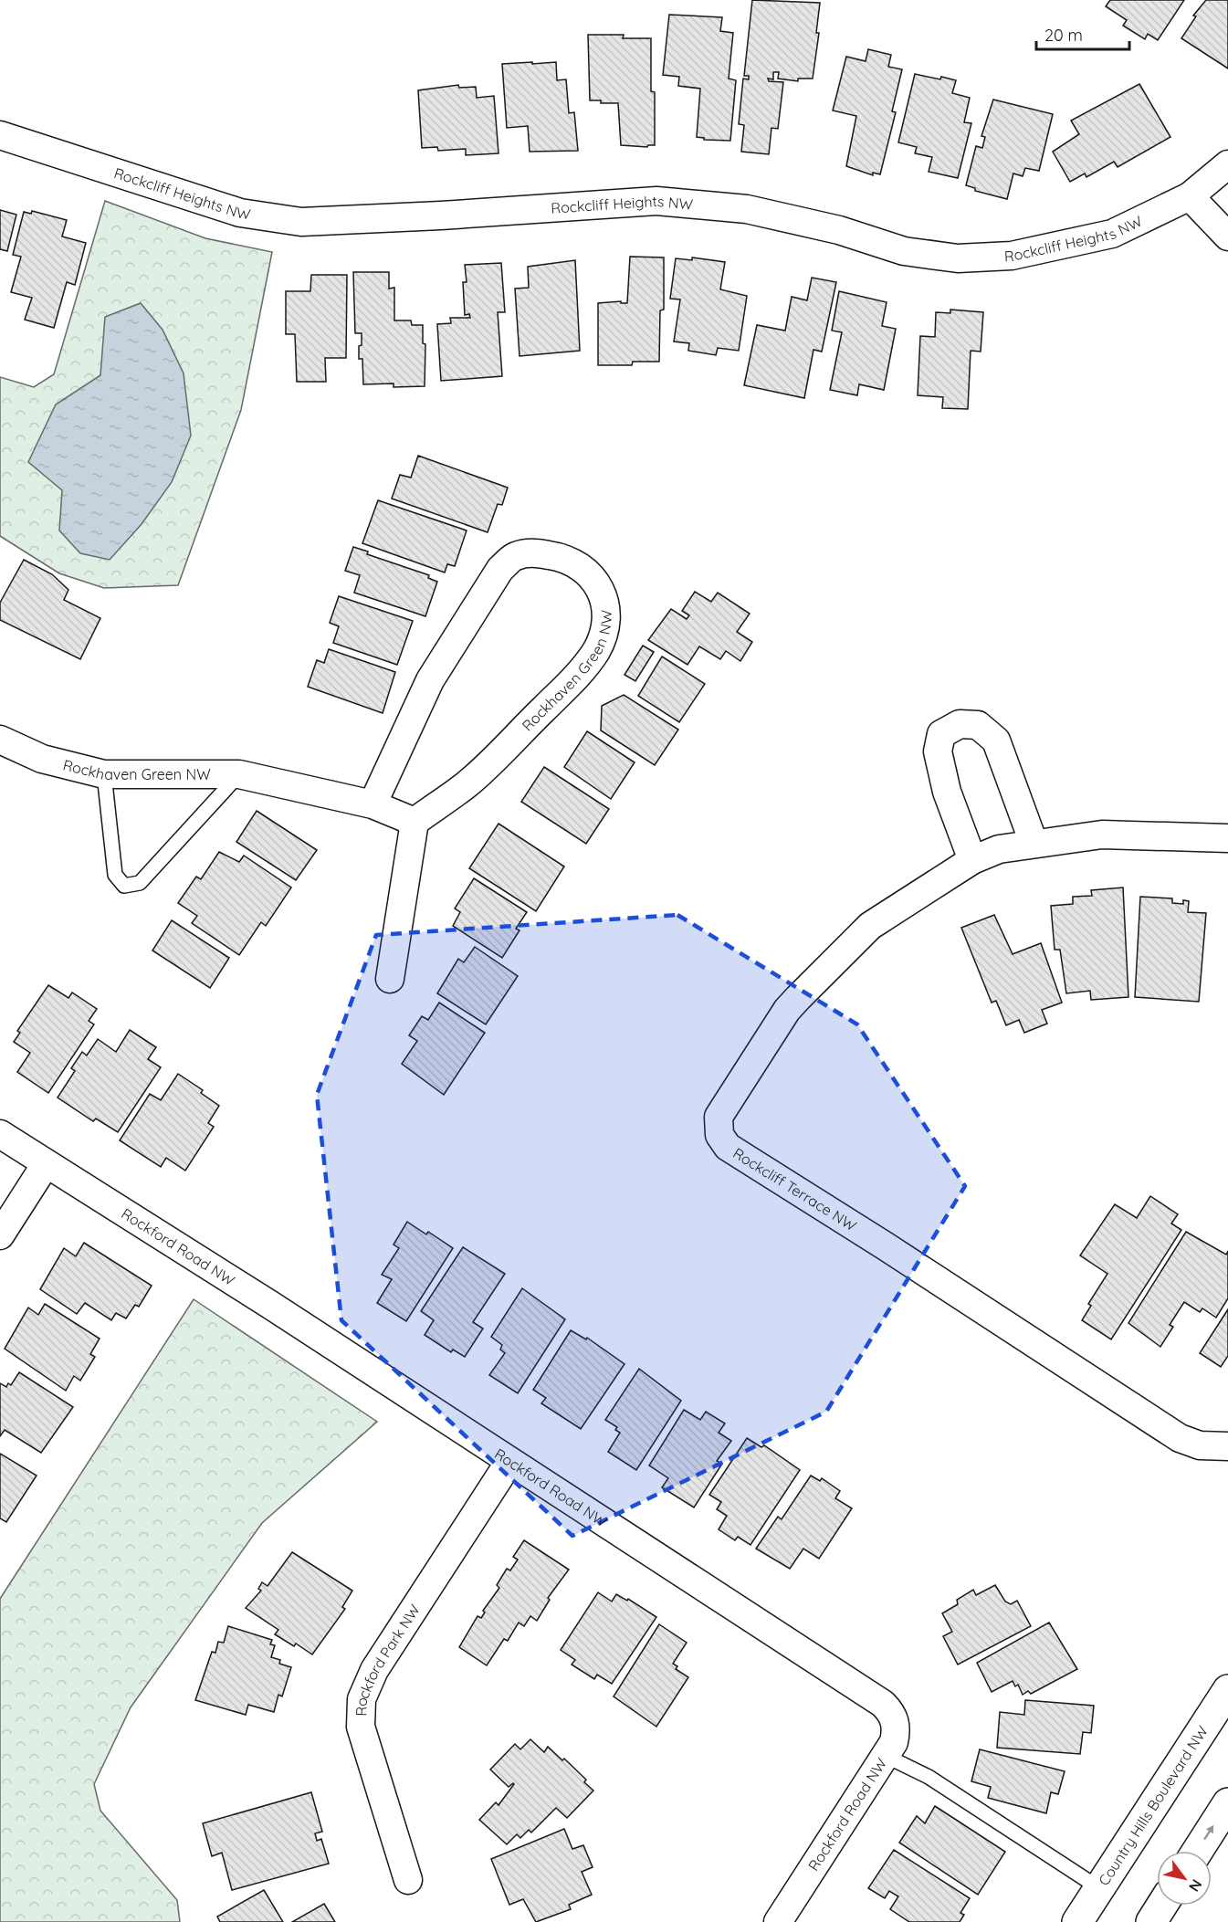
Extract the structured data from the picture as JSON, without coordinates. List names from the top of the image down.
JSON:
{
  "streets": {
    "main road": ["Country Hills Boulevard NW"],
    "street": [
      "Rockcliff Heights NW",
      "Rockhaven Green NW",
      "Rockcliff Terrace NW",
      "Rockford Road NW",
      "Rockford Park NW"
    ]
  },
  "crossings": [
    ["Rockford Road NW", "Rockford Park NW"]
  ],
  "scale_bar": "20 m",
  "north": "bottom right"
}
